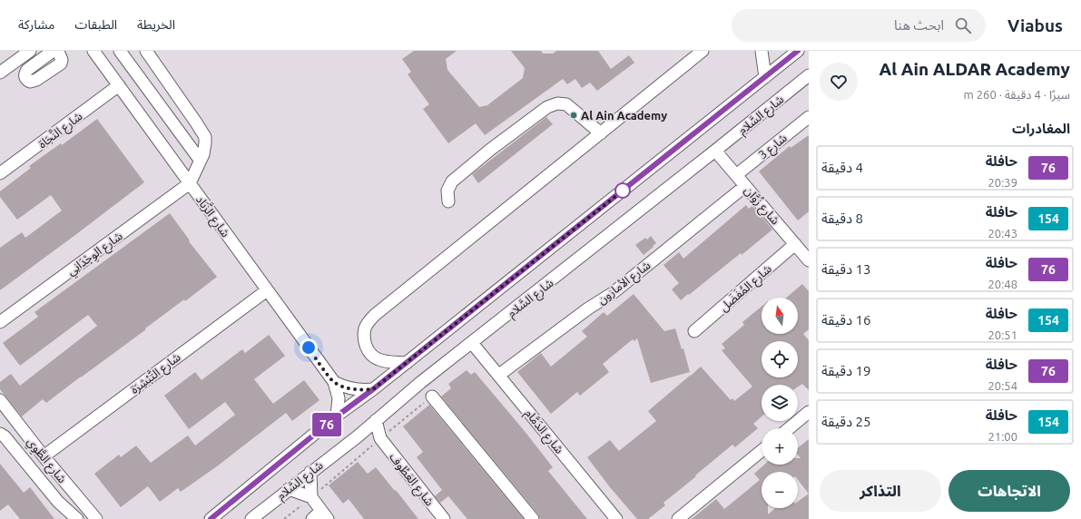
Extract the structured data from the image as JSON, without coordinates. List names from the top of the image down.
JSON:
{
  "streets": {
    "street": [
      "شارع السَّلام",
      "شارع النَّجَاة",
      "شارع 3",
      "شارع زُوَّان",
      "شارع الزَّبَاد",
      "شارع الوِجْدَانِي",
      "شارع الأمازون",
      "شارع المُفَضَل",
      "شارع التَّبْشِرَة",
      "شارع الدَمَّام",
      "شارع الطَّوِي",
      "شارع العَطُوف"
    ]
  },
  "crossings": [
    ["شارع السَّلام", "شارع زُوَّان"],
    ["شارع السَّلام", "شارع الدَمَّام"],
    ["شارع السَّلام", "شارع العَطُوف"],
    ["شارع النَّجَاة", "شارع الزَّبَاد"],
    ["شارع 3", "شارع زُوَّان"],
    ["شارع زُوَّان", "شارع الأمازون"],
    ["شارع زُوَّان", "شارع المُفَضَل"],
    ["شارع الزَّبَاد", "شارع الوِجْدَانِي"],
    ["شارع الزَّبَاد", "شارع التَّبْشِرَة"],
    ["شارع الأمازون", "شارع الدَمَّام"],
    ["شارع التَّبْشِرَة", "شارع الطَّوِي"]
  ],
  "places": ["Al Ain Academy"],
  "lines": ["bus line 76"],
  "north": "top",
  "page": {
    "header": "Viabus",
    "search": "ابحث هنا",
    "nav": ["الخريطة", "الطبقات", "مشاركة"],
    "heading": [
      ["Al Ain ALDAR Academy", "سيرًا · 4 دقيقة · 260 m"],
      "المغادرات"
    ],
    "on_map": "76",
    "list": [
      {
        "mark": "76",
        "name": "حافلة",
        "note": "20:39",
        "value": "4 دقيقة"
      },
      {
        "mark": "154",
        "name": "حافلة",
        "note": "20:43",
        "value": "8 دقيقة"
      },
      {
        "mark": "76",
        "name": "حافلة",
        "note": "20:48",
        "value": "13 دقيقة"
      },
      {
        "mark": "154",
        "name": "حافلة",
        "note": "20:51",
        "value": "16 دقيقة"
      },
      {
        "mark": "76",
        "name": "حافلة",
        "note": "20:54",
        "value": "19 دقيقة"
      },
      {
        "mark": "154",
        "name": "حافلة",
        "note": "21:00",
        "value": "25 دقيقة"
      }
    ],
    "map_buttons": ["+", "−"],
    "buttons": ["الاتجاهات", "التذاكر"]
  }
}
